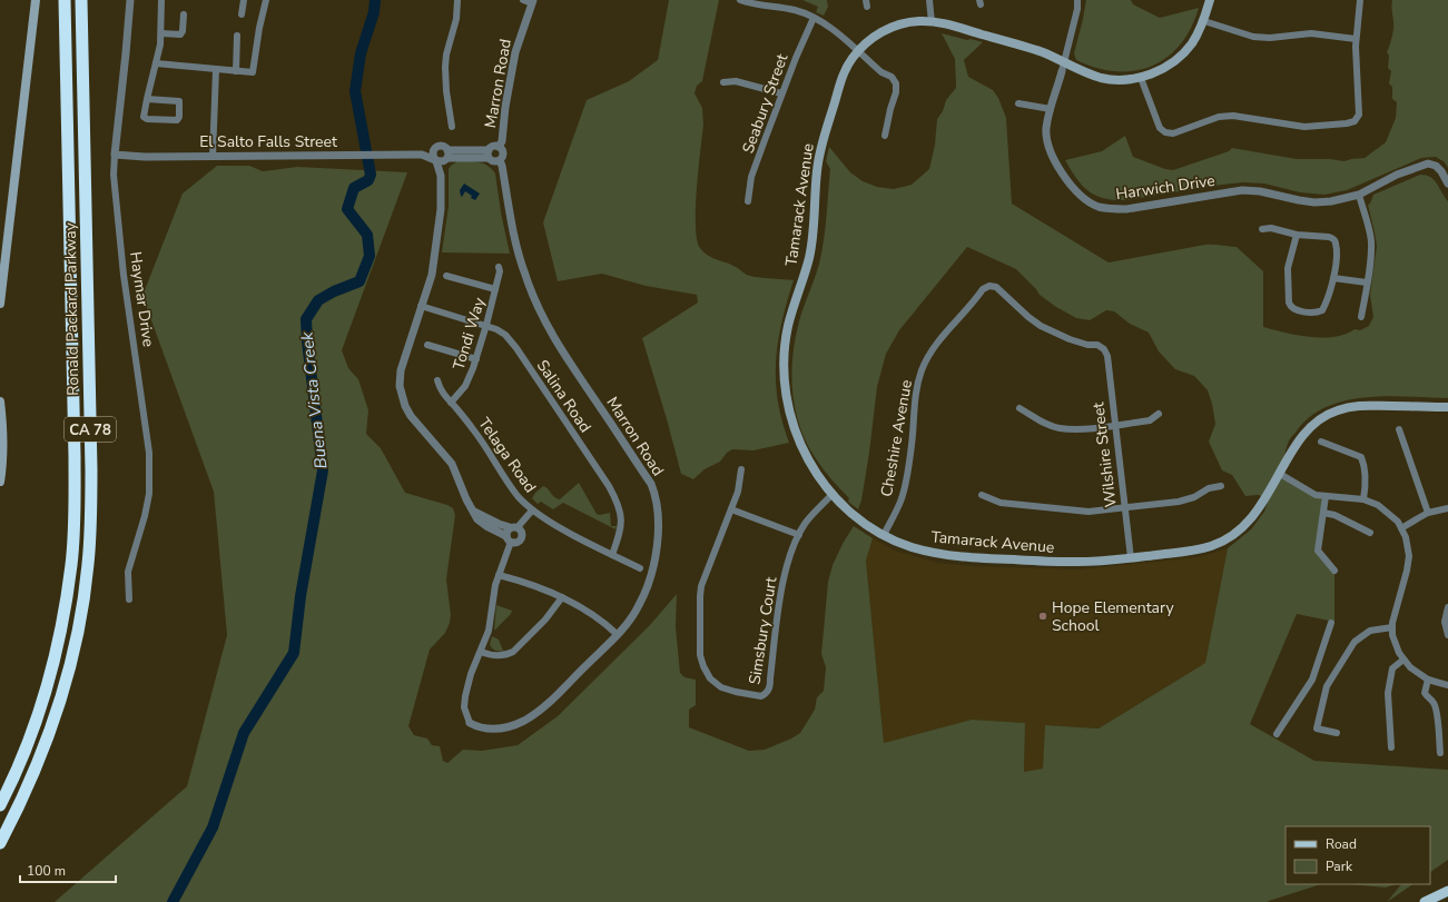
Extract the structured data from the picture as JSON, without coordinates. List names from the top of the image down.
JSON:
{
  "streets": {
    "highway": ["Ronald Packard Parkway", "CA 78"],
    "main road": ["Tamarack Avenue"],
    "street": [
      "Marron Road",
      "Seabury Street",
      "El Salto Falls Street",
      "Harwich Drive",
      "Haymar Drive",
      "Tondi Way",
      "Salina Road",
      "Cheshire Avenue",
      "Telaga Road",
      "Wilshire Street",
      "Simsbury Court"
    ]
  },
  "crossings": [
    ["Marron Road", "El Salto Falls Street"],
    ["El Salto Falls Street", "Haymar Drive"],
    ["Harwich Drive", "Tamarack Avenue"],
    ["Tamarack Avenue", "Cheshire Avenue"],
    ["Tamarack Avenue", "Wilshire Street"],
    ["Tamarack Avenue", "Simsbury Court"],
    ["Tondi Way", "Salina Road"],
    ["Tondi Way", "Telaga Road"],
    ["Salina Road", "Telaga Road"],
    ["Cheshire Avenue", "Wilshire Street"]
  ],
  "water": ["Buena Vista Creek"],
  "places": ["Hope Elementary School"],
  "legend": ["Road", "Park"],
  "scale_bar": "100 m"
}
